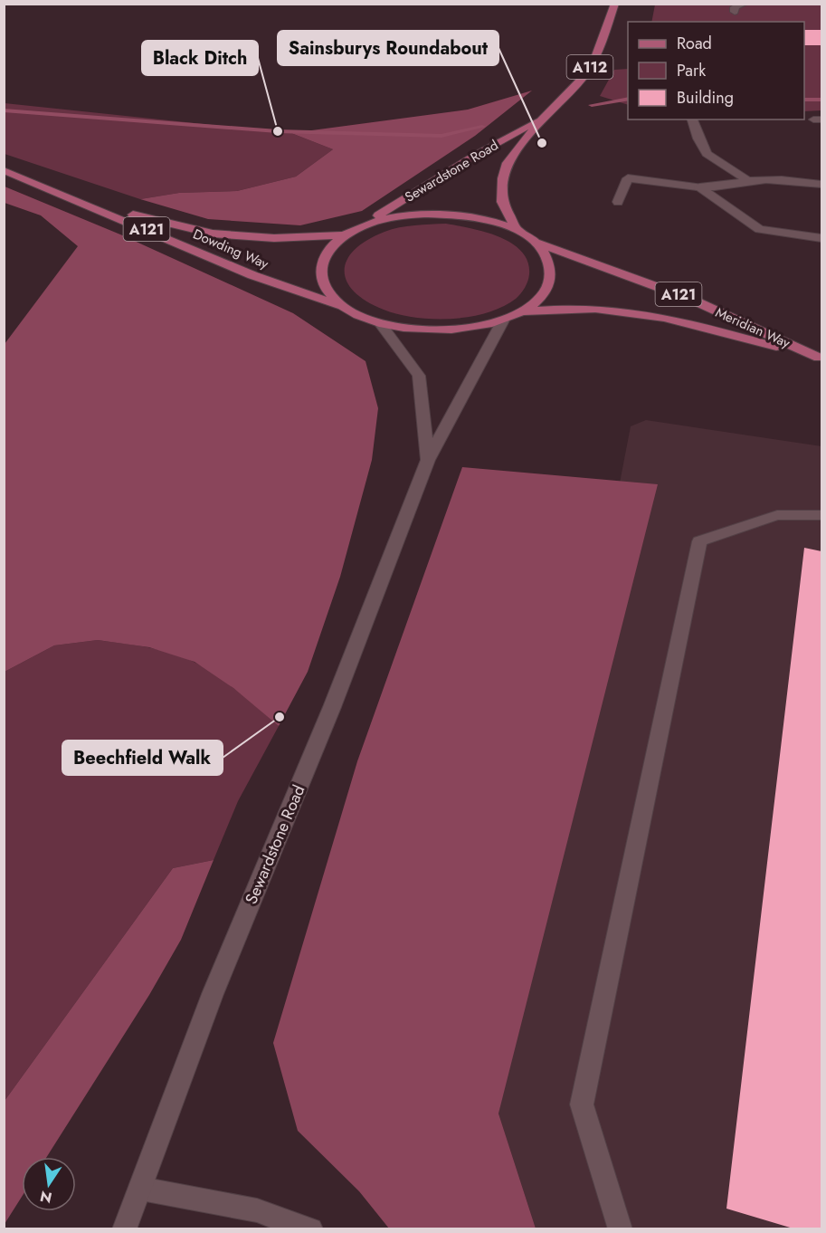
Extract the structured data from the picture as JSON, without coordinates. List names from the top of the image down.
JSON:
{
  "streets": {
    "main road": [
      "A112",
      "Sewardstone Road",
      "A121",
      "Dowding Way",
      "Meridian Way"
    ]
  },
  "crossings": [
    ["Sewardstone Road", "Dowding Way"],
    ["Dowding Way", "Meridian Way"]
  ],
  "places": ["Black Ditch", "Sainsburys Roundabout", "Beechfield Walk"],
  "legend": ["Road", "Park", "Building"],
  "north": "bottom"
}
